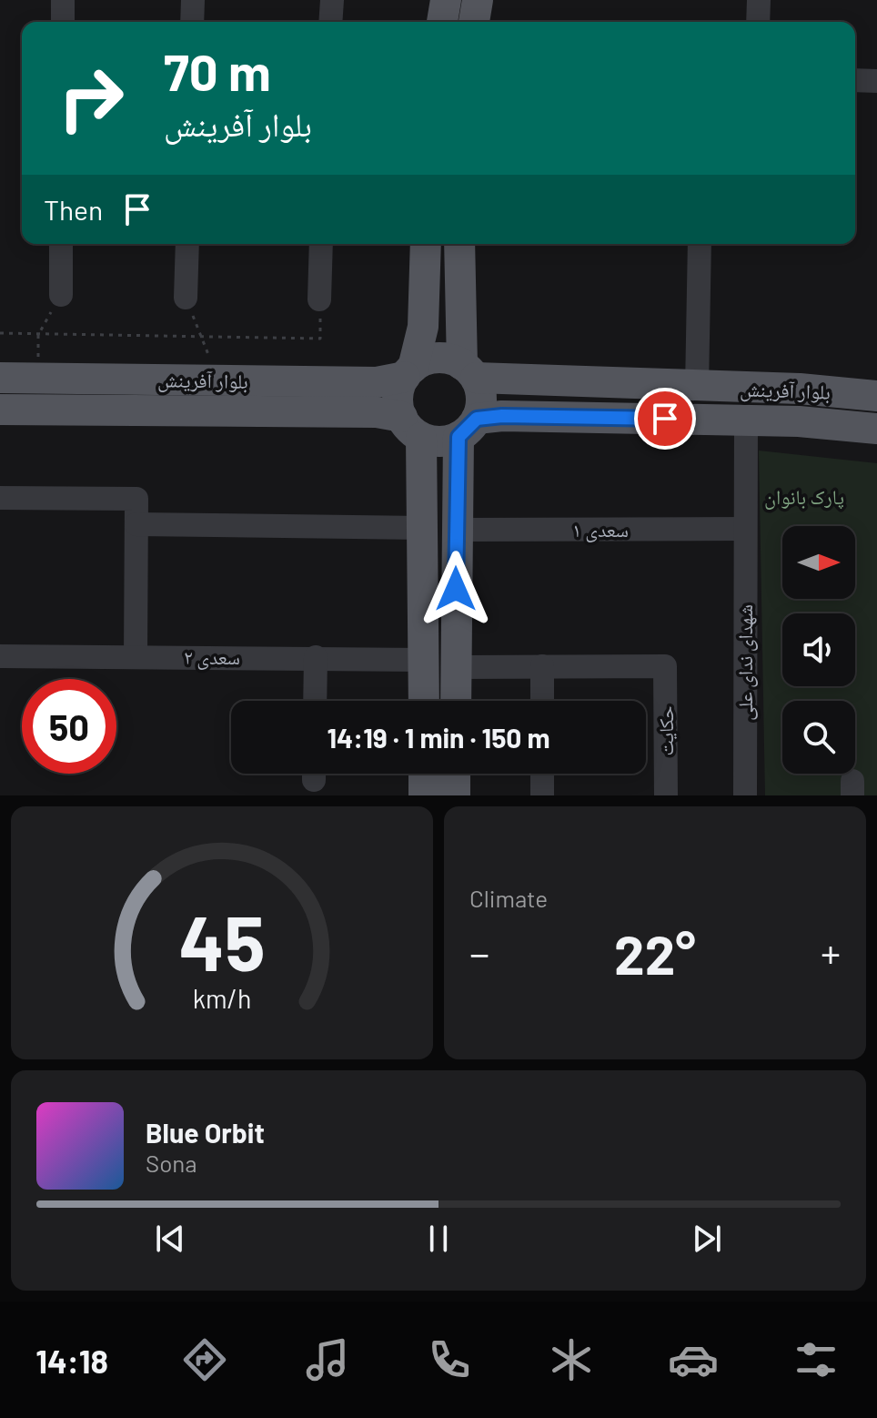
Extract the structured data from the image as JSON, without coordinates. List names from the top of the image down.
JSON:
{
  "streets": {
    "main road": ["بلوار آفرینش"],
    "street": [
      "سعدی ۱",
      "سعدی ۲",
      "شهدای ندای علی",
      "حکایت"
    ]
  },
  "crossings": [
    ["بلوار آفرینش", "شهدای ندای علی"],
    ["سعدی ۱", "شهدای ندای علی"]
  ],
  "parks": ["پارک بانوان"],
  "north": "right",
  "page": {
    "turn": ["70 m", "بلوار آفرینش"],
    "then": "Then",
    "limit": "50",
    "trip": "14:19 · 1 min · 150 m",
    "tile": "Climate",
    "heat": ["−", "22°", "+"],
    "song": ["Blue Orbit", "Sona"],
    "tabs": "14:18",
    "gauge": ["45", "km/h"]
  }
}
